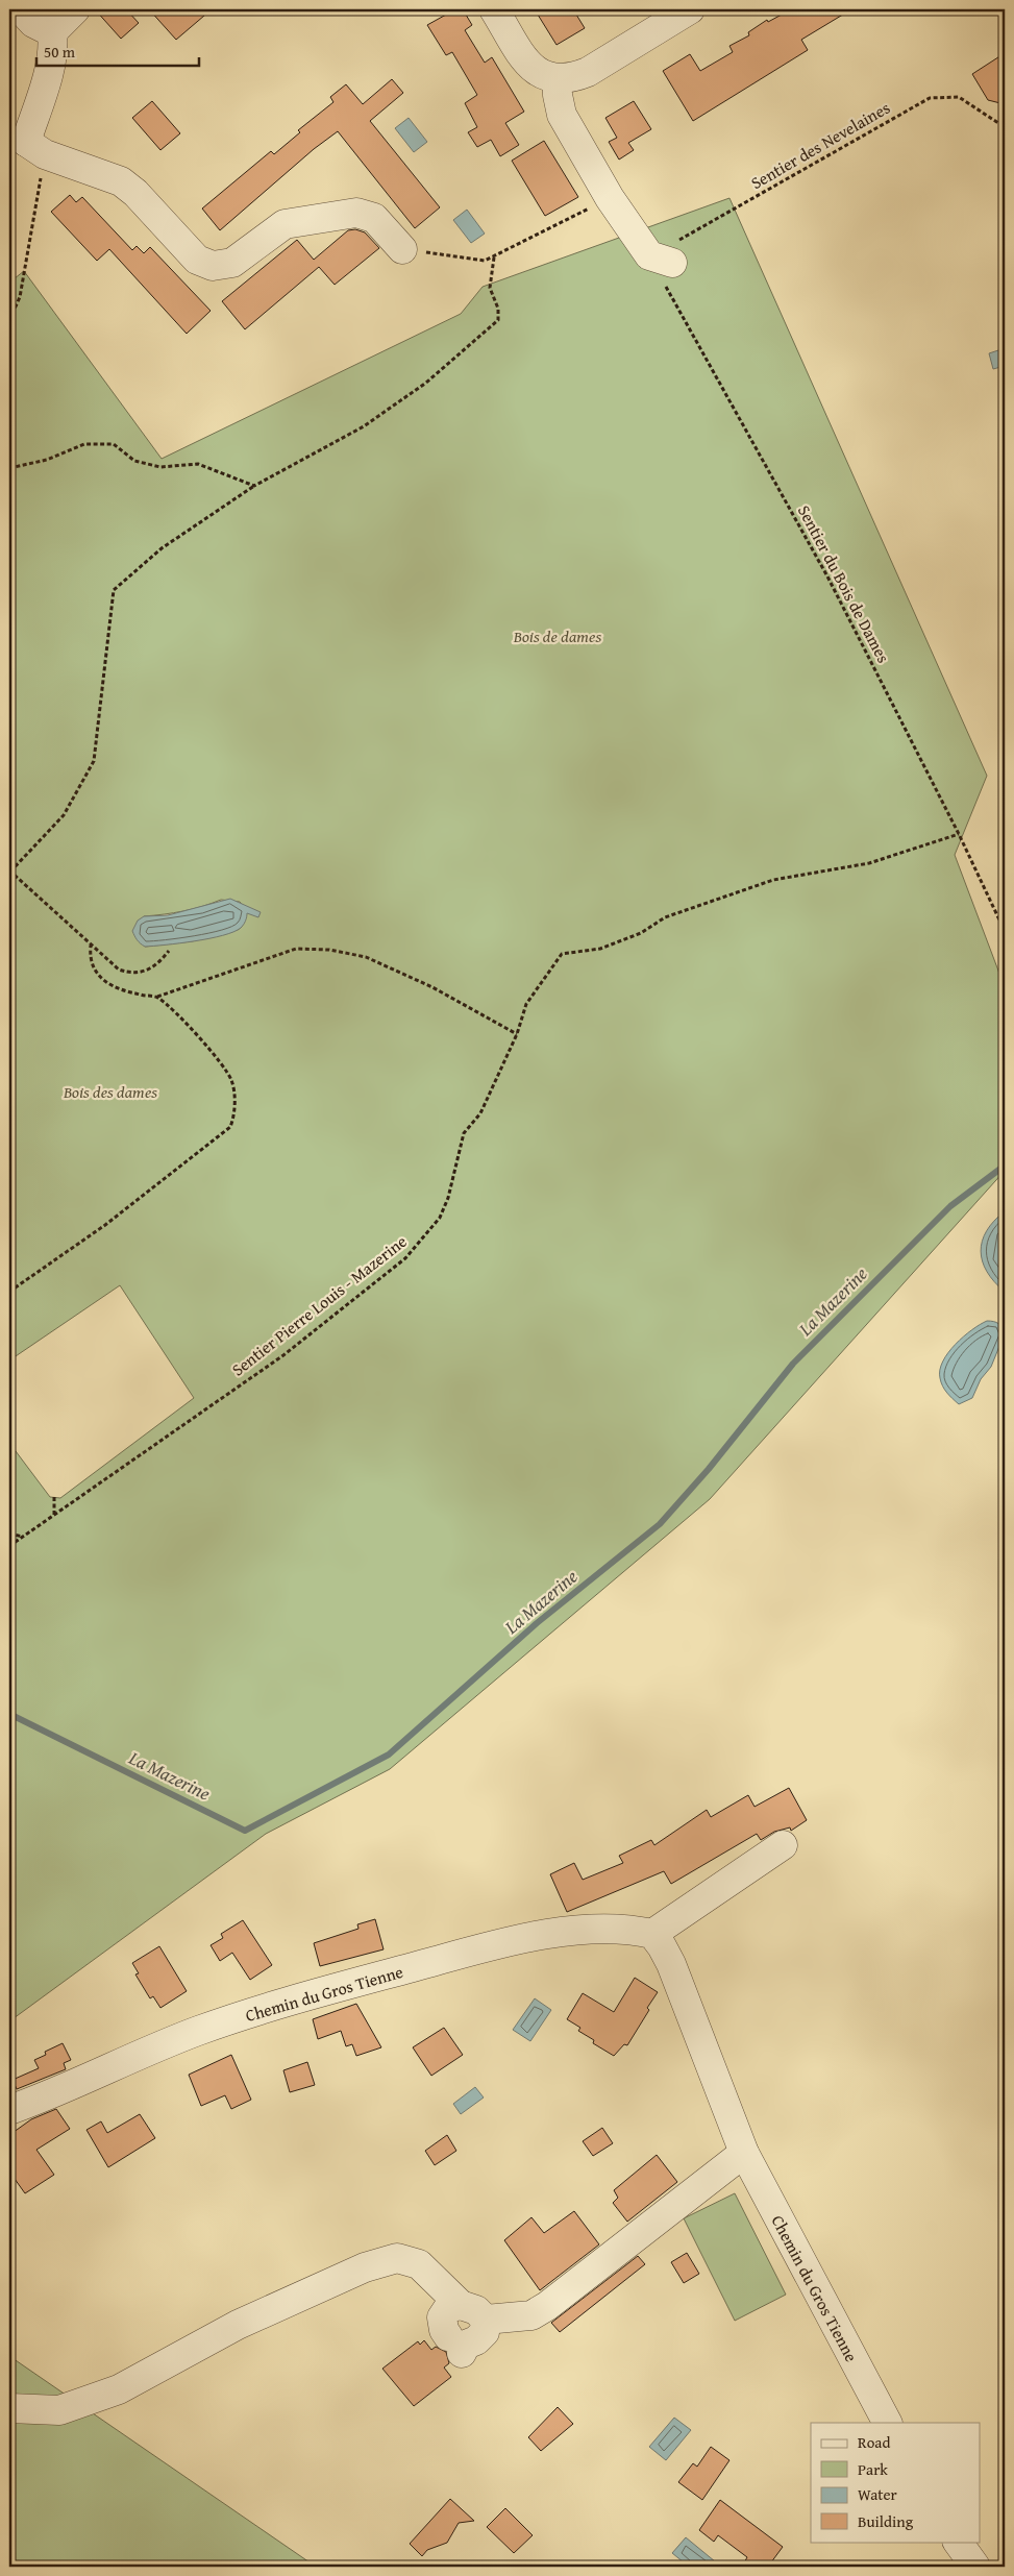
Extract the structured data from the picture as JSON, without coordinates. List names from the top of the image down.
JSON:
{
  "streets": {
    "street": ["Chemin du Gros Tienne"],
    "path": ["Sentier des Nevelaines", "Sentier du Bois de Dames", "Sentier Pierre Louis - Mazerine"]
  },
  "crossings": [
    ["Sentier des Nevelaines", "Sentier du Bois de Dames"],
    ["Sentier du Bois de Dames", "Sentier Pierre Louis - Mazerine"]
  ],
  "water": ["La Mazerine"],
  "parks": ["Bois de dames", "Bois des dames"],
  "legend": [
    "Road",
    "Park",
    "Water",
    "Building"
  ],
  "scale_bar": "50 m"
}
